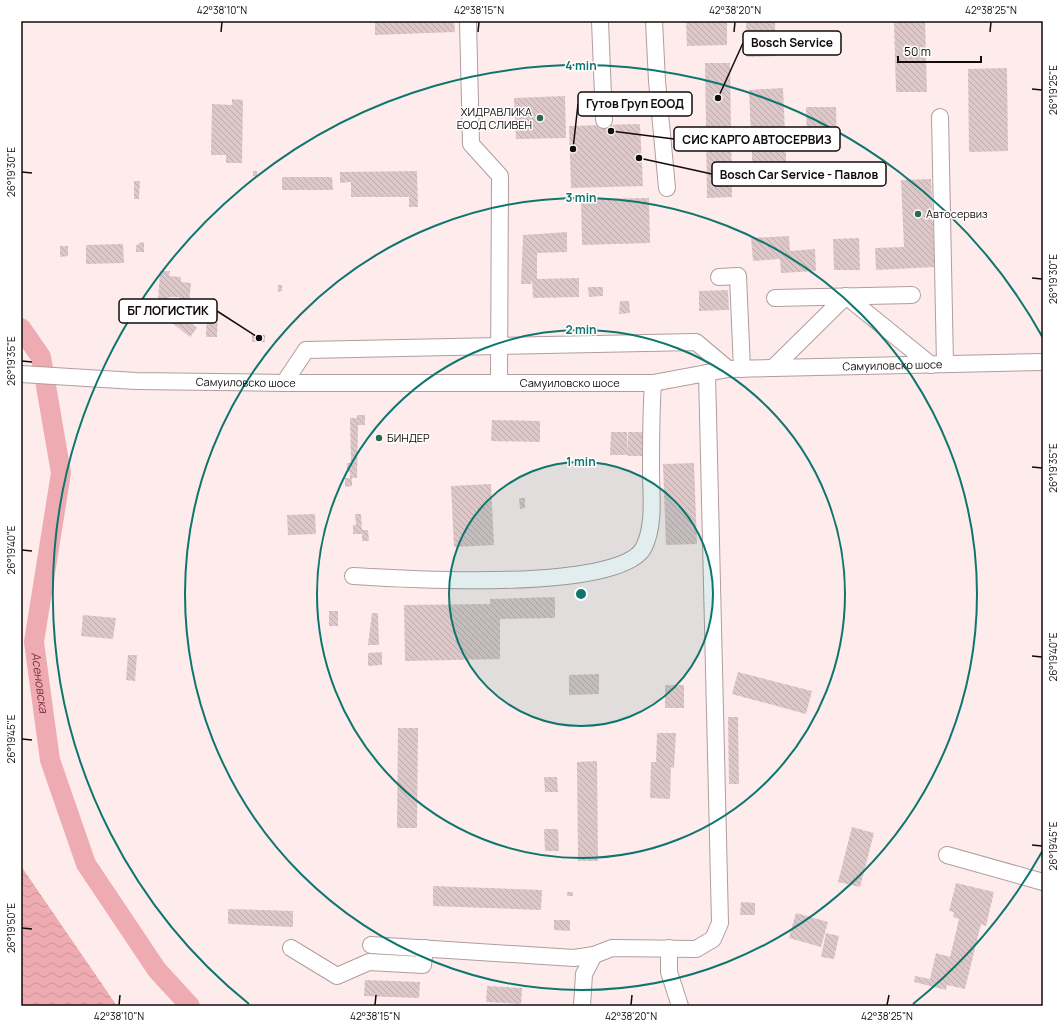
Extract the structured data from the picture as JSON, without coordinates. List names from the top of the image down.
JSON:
{
  "streets": {
    "street": ["Самуиловско шосе"]
  },
  "water": ["Асеновска"],
  "places": [
    "Bosch Service",
    "ХИДРАВЛИКА ЕООД СЛИВЕН",
    "СИС КАРГО АВТОСЕРВИЗ",
    "Гутов Груп ЕООД",
    "Bosch Car Service - Павлов",
    "Автосервиз",
    "БГ ЛОГИСТИК",
    "БИНДЕР"
  ],
  "scale_bar": "50 m",
  "coordinates": [
    "42°38'10\"N",
    "42°38'15\"N",
    "42°38'20\"N",
    "42°38'25\"N",
    "26°19'25\"E",
    "26°19'30\"E",
    "26°19'35\"E",
    "26°19'40\"E",
    "26°19'45\"E",
    "26°19'50\"E"
  ],
  "rings": [
    "4 min",
    "3 min",
    "2 min",
    "1 min"
  ]
}
